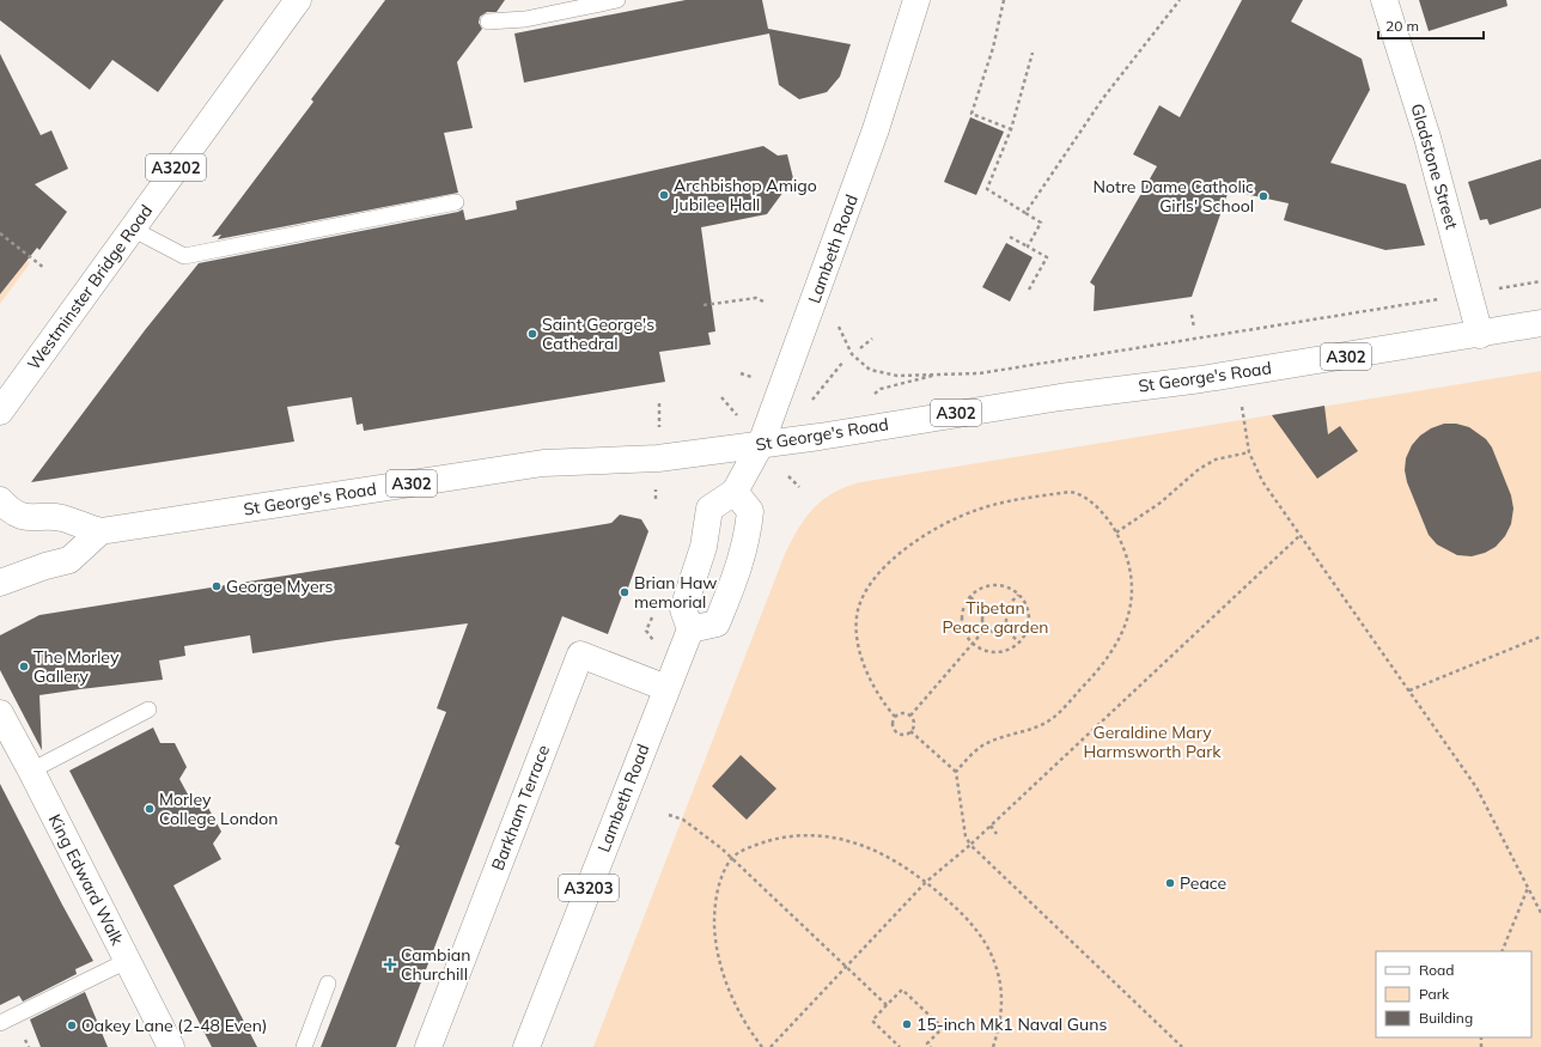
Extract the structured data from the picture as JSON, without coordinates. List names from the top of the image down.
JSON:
{
  "streets": {
    "main road": [
      "Gladstone Street",
      "A3202",
      "Lambeth Road",
      "Westminster Bridge Road",
      "A302",
      "St George's Road",
      "Barkham Terrace",
      "King Edward Walk",
      "A3203"
    ]
  },
  "crossings": [
    ["Gladstone Street", "St George's Road"],
    ["Lambeth Road", "St George's Road"],
    ["Lambeth Road", "Barkham Terrace"]
  ],
  "parks": ["Tibetan Peace garden", "Geraldine Mary Harmsworth Park"],
  "places": {
    "other": [
      "Archbishop Amigo Jubilee Hall",
      "Notre Dame Catholic Girls' School",
      "Saint George's Cathedral",
      "George Myers",
      "Brian Haw memorial",
      "The Morley Gallery",
      "Morley College London",
      "Peace",
      "15-inch Mk1 Naval Guns",
      "Oakey Lane (2-48 Even)"
    ],
    "health": ["Cambian Churchill"]
  },
  "legend": ["Road", "Park", "Building"],
  "scale_bar": "20 m"
}
